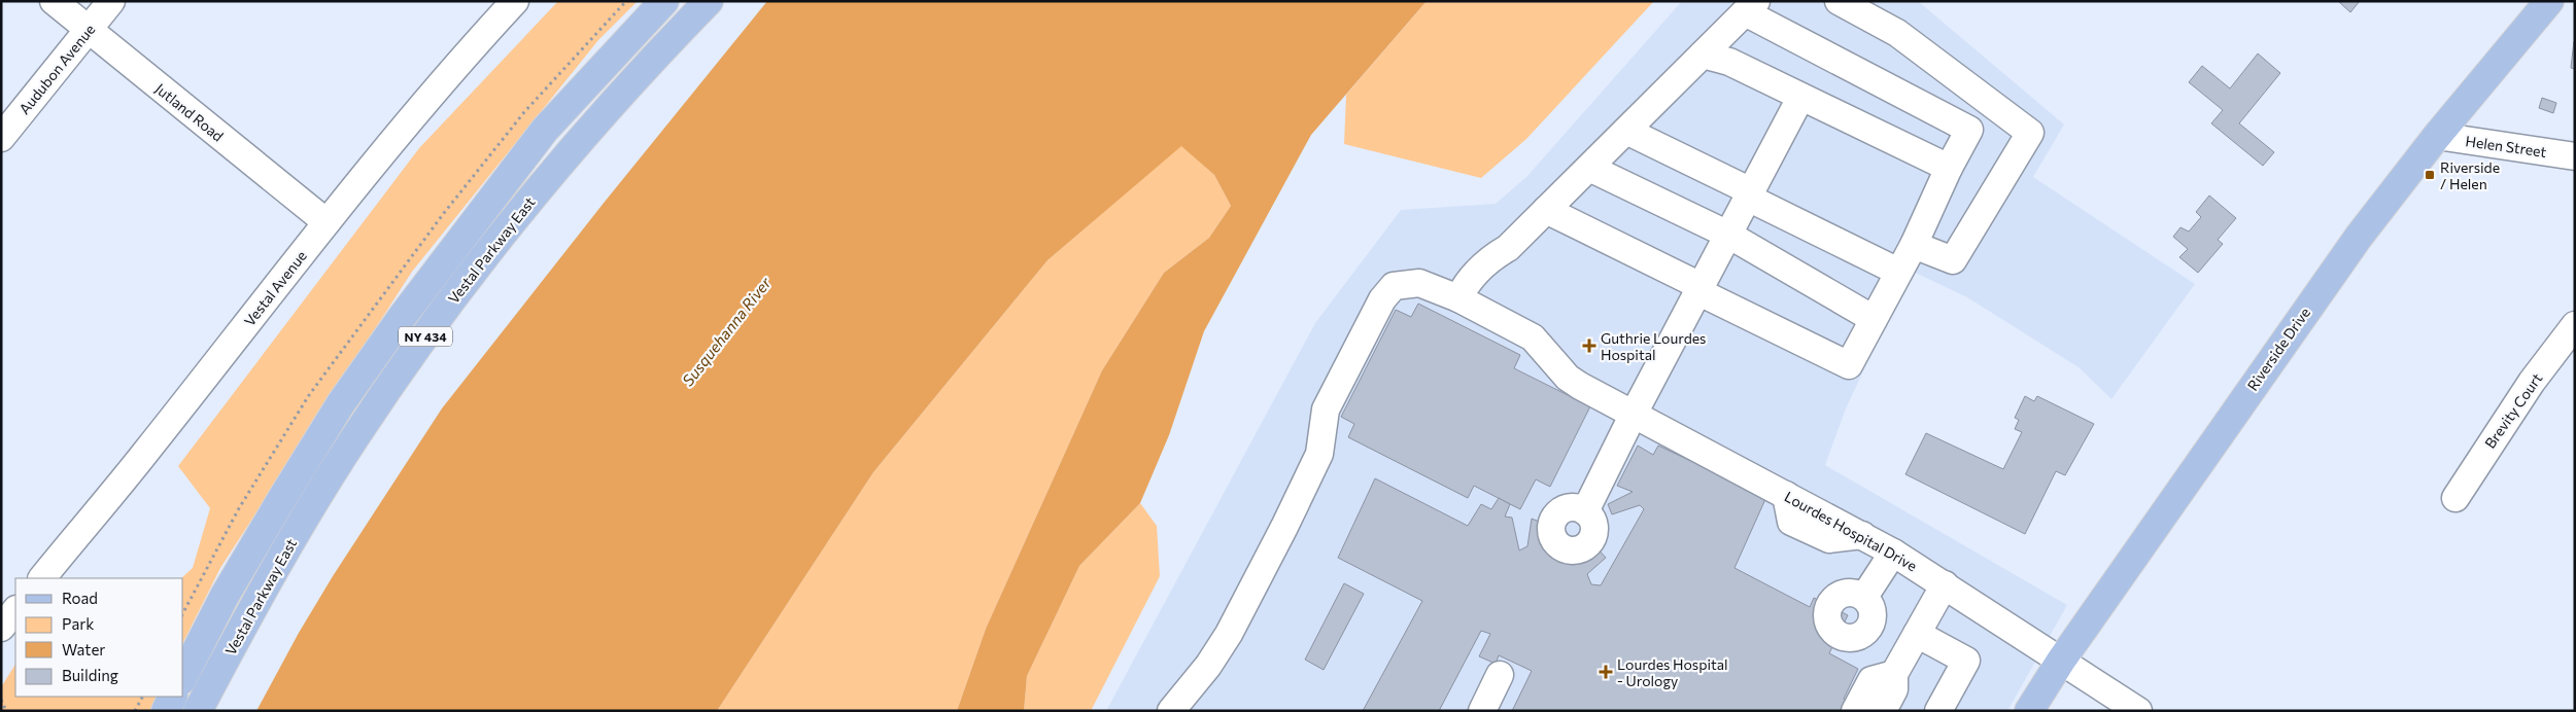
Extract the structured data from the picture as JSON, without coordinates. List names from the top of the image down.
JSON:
{
  "streets": {
    "main road": ["Vestal Parkway East", "NY 434", "Riverside Drive"],
    "street": [
      "Audubon Avenue",
      "Jutland Road",
      "Helen Street",
      "Vestal Avenue",
      "Brevity Court",
      "Lourdes Hospital Drive"
    ]
  },
  "crossings": [
    ["Audubon Avenue", "Jutland Road"],
    ["Jutland Road", "Vestal Avenue"],
    ["Helen Street", "Riverside Drive"],
    ["Riverside Drive", "Lourdes Hospital Drive"]
  ],
  "water": ["Susquehanna River"],
  "places": {
    "transit": ["Riverside / Helen"],
    "health": ["Guthrie Lourdes Hospital", "Lourdes Hospital - Urology"]
  },
  "legend": [
    "Road",
    "Park",
    "Water",
    "Building"
  ]
}
